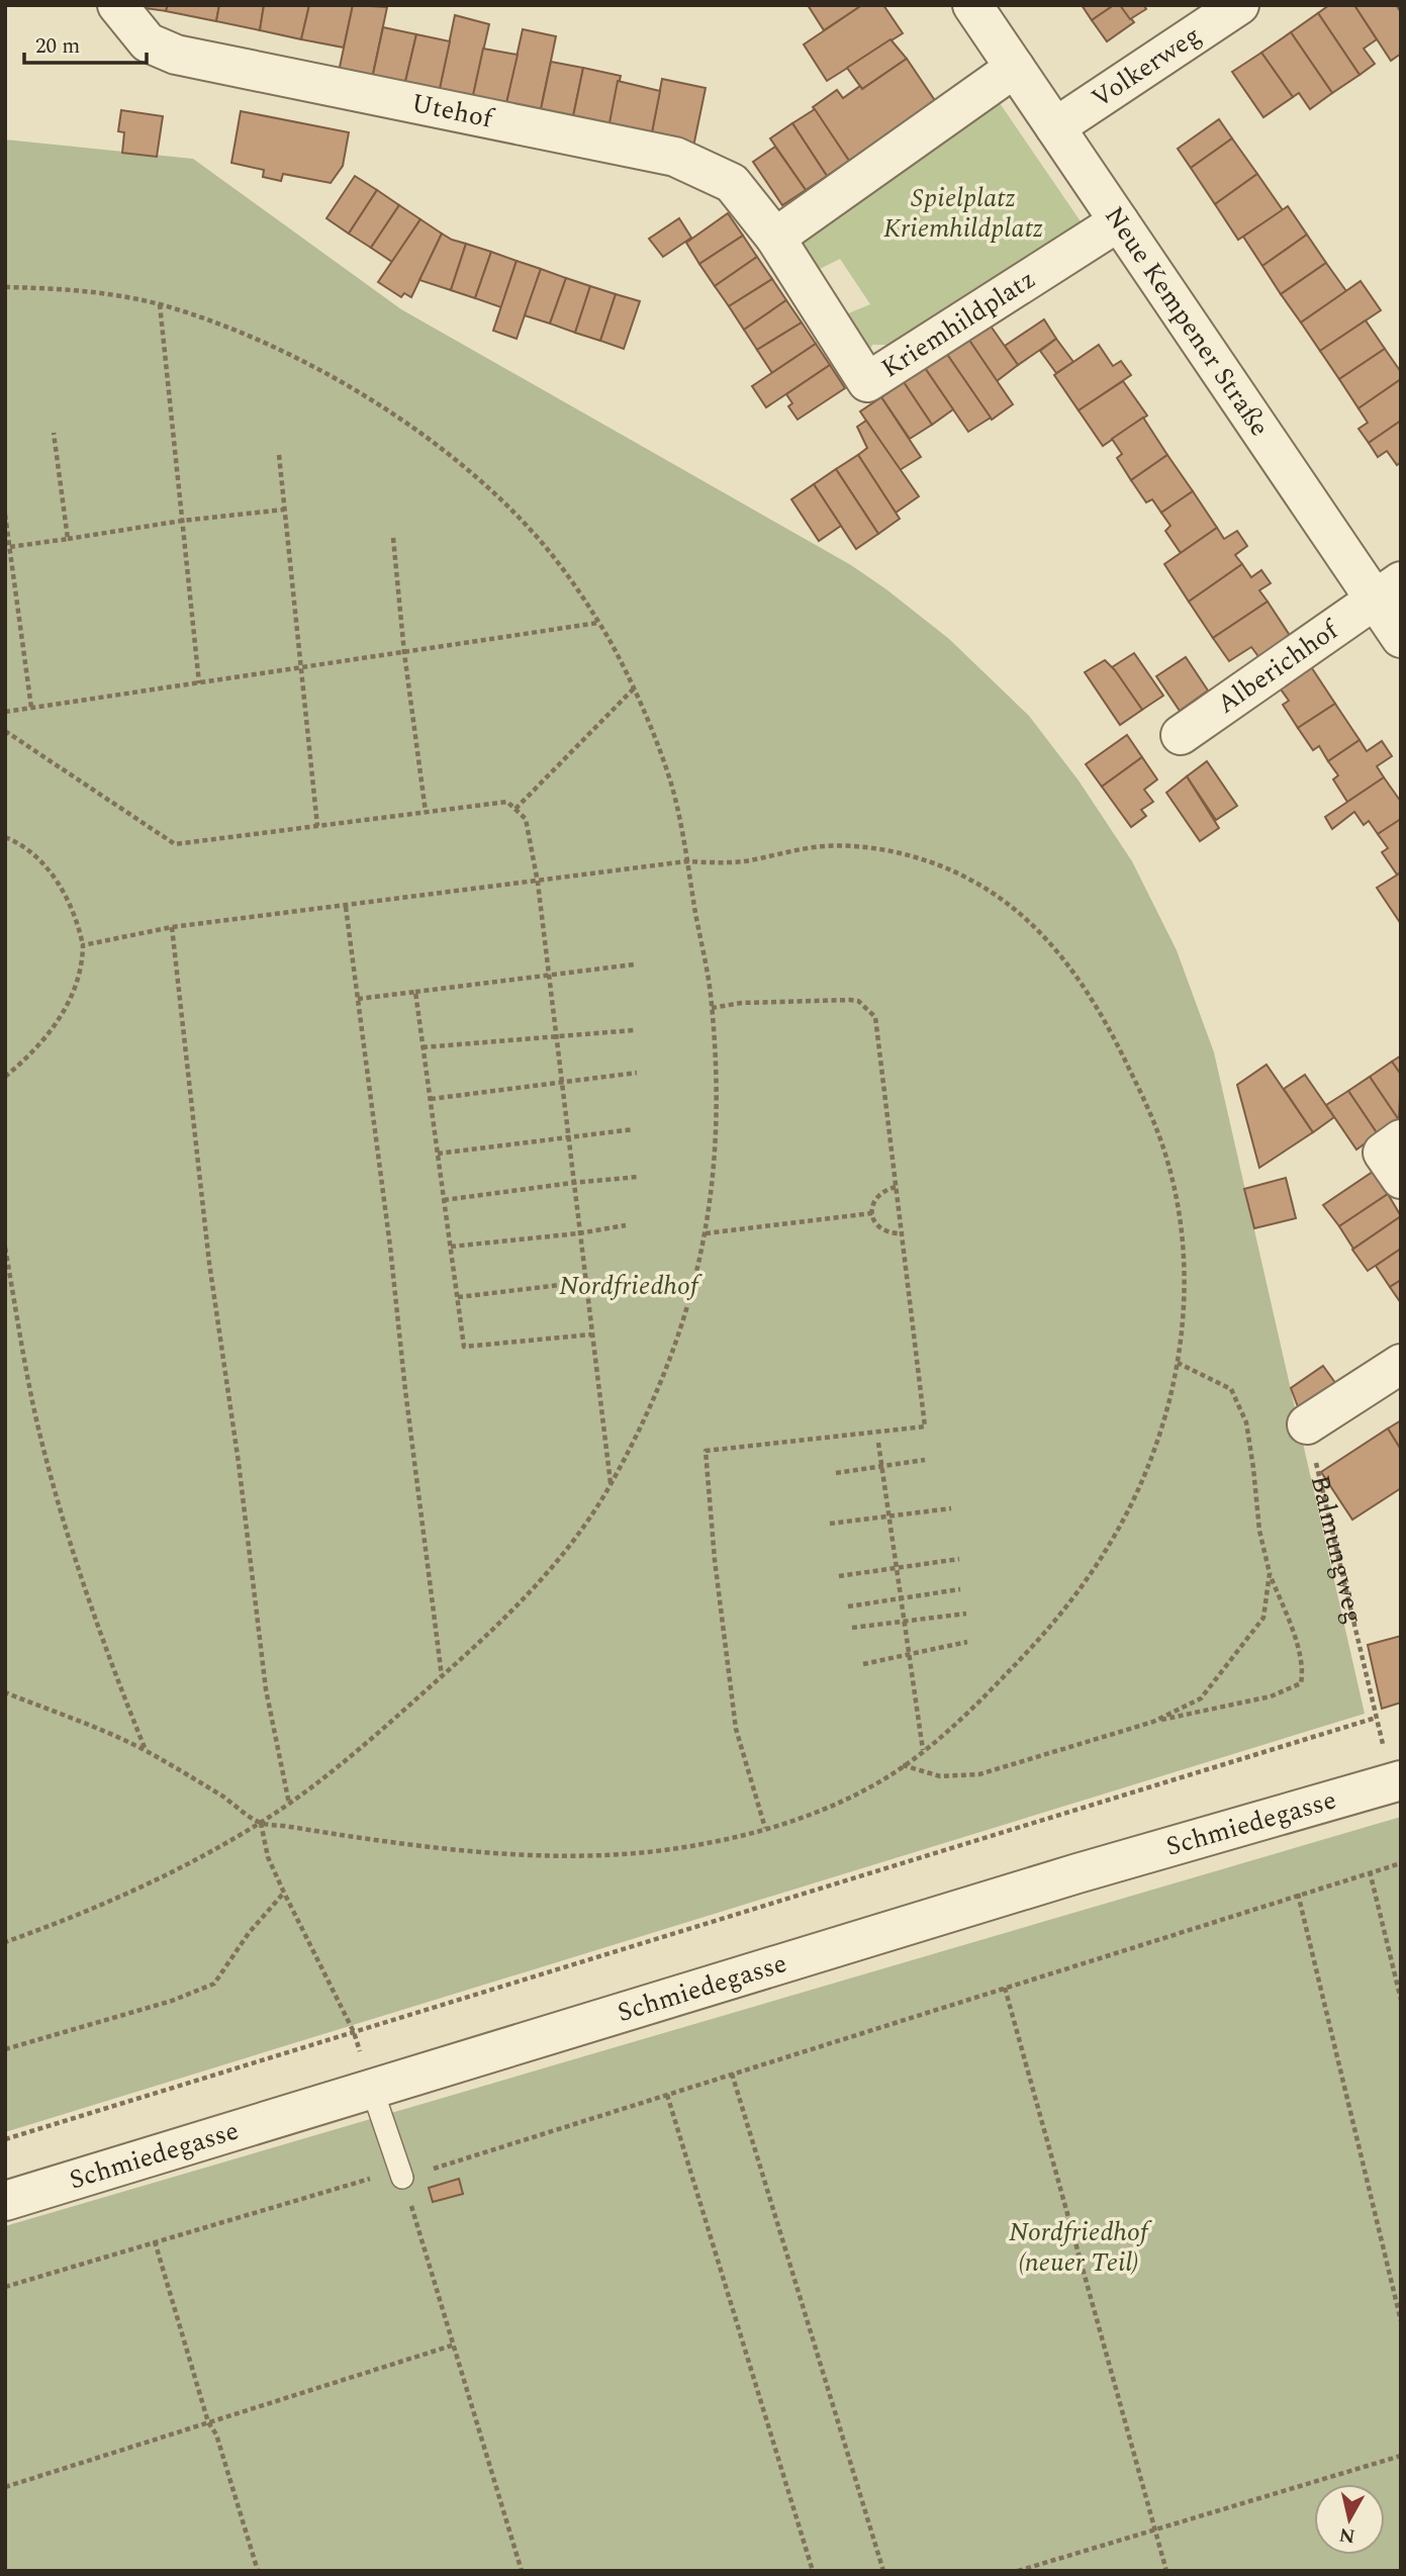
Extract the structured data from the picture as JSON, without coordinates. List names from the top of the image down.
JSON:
{
  "streets": {
    "street": [
      "Volkerweg",
      "Utehof",
      "Neue Kempener Straße",
      "Kriemhildplatz",
      "Alberichhof",
      "Schmiedegasse"
    ],
    "path": ["Balmungweg"]
  },
  "crossings": [
    ["Volkerweg", "Neue Kempener Straße"],
    ["Utehof", "Kriemhildplatz"],
    ["Neue Kempener Straße", "Kriemhildplatz"],
    ["Neue Kempener Straße", "Alberichhof"],
    ["Balmungweg", "Schmiedegasse"]
  ],
  "parks": ["Spielplatz Kriemhildplatz", "Nordfriedhof", "Nordfriedhof (neuer Teil)"],
  "scale_bar": "20 m",
  "north": "bottom"
}
